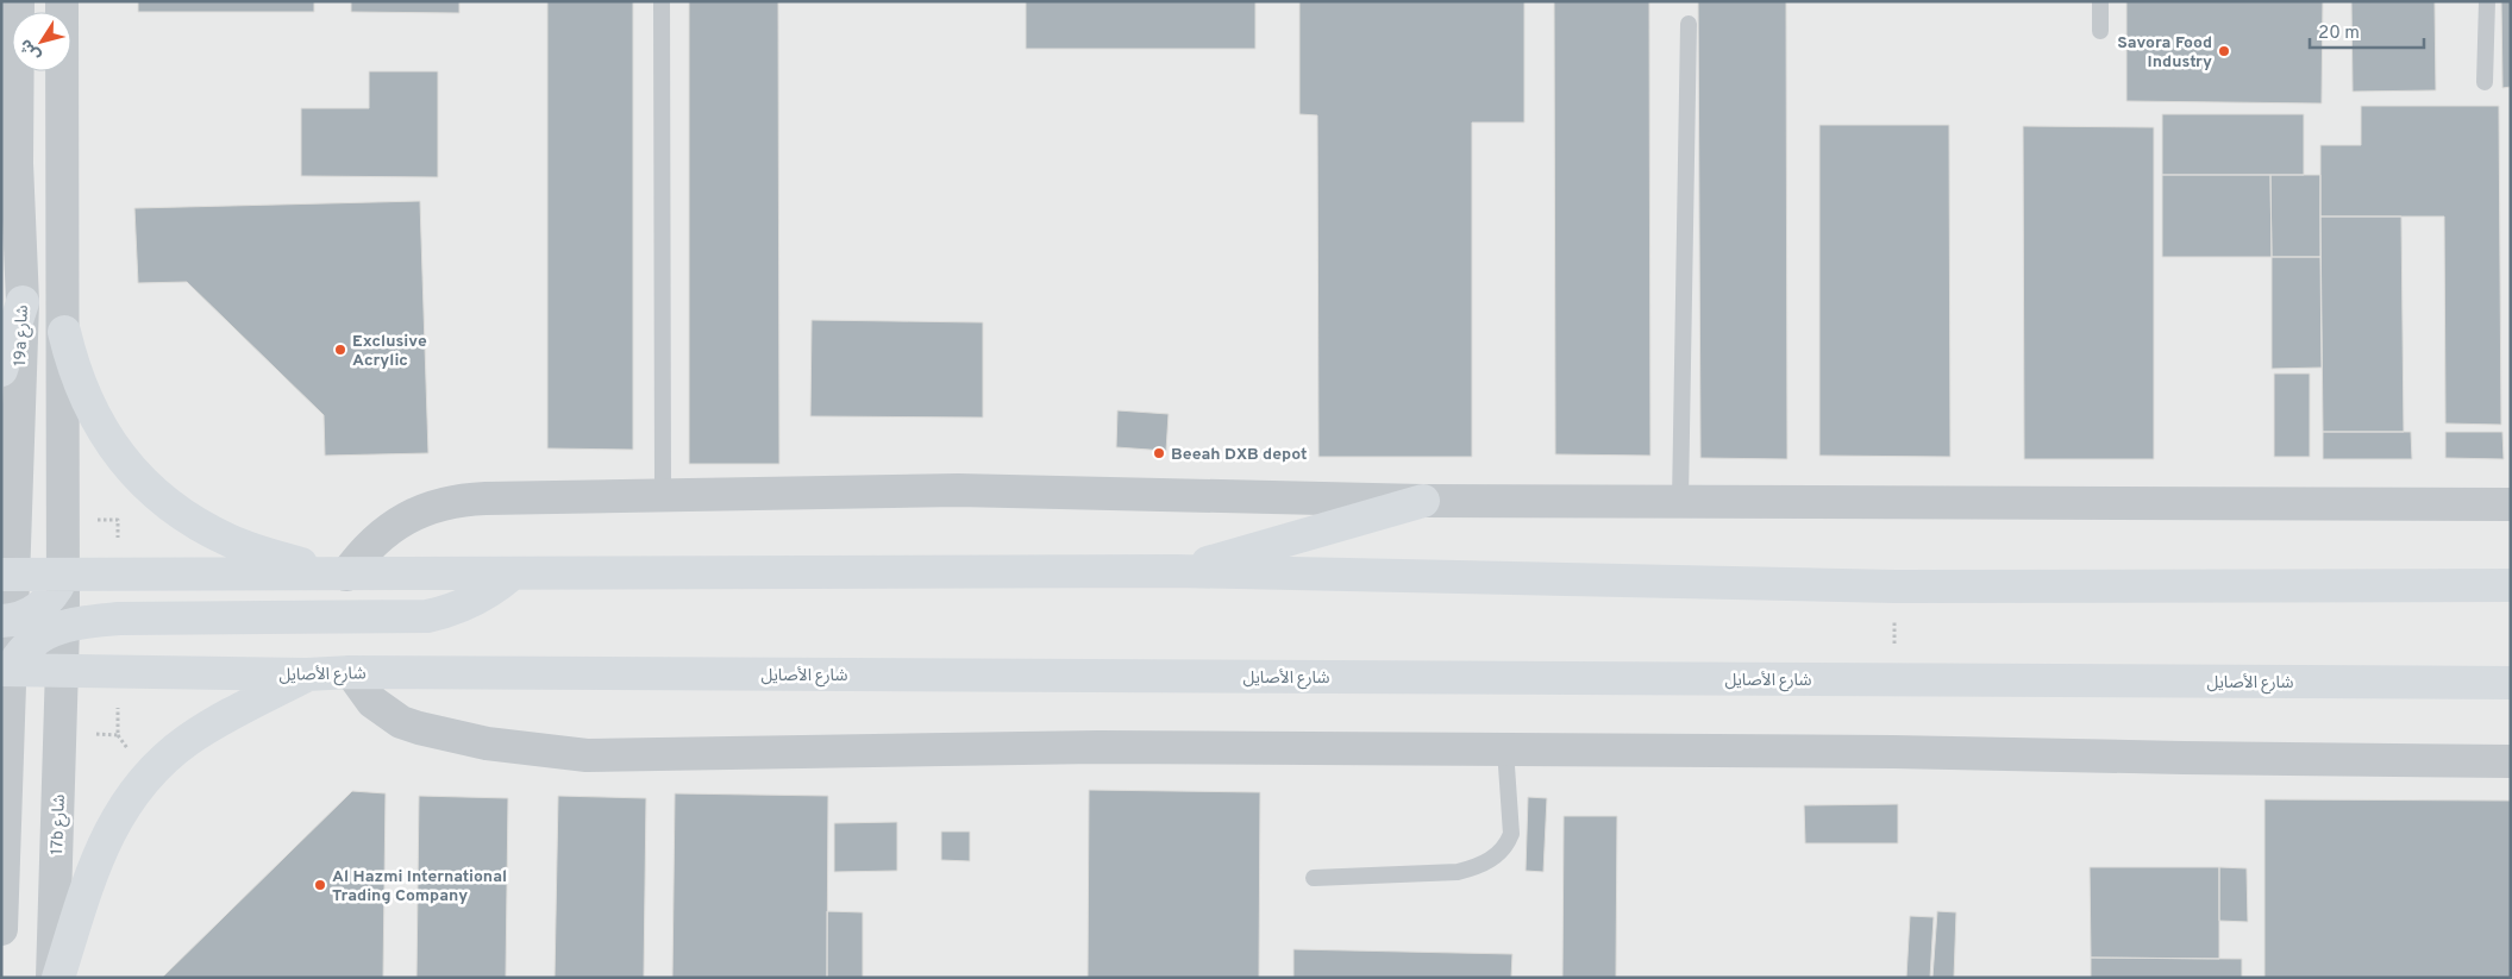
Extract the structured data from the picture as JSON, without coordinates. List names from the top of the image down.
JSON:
{
  "streets": {
    "main road": ["شارع الأصايل"],
    "street": ["19a شارع", "17b شارع"]
  },
  "crossings": [
    ["19a شارع", "شارع الأصايل"],
    ["شارع الأصايل", "17b شارع"]
  ],
  "places": [
    "Savora Food Industry",
    "Exclusive Acrylic",
    "Beeah DXB depot",
    "Al Hazmi International Trading Company"
  ],
  "scale_bar": "20 m",
  "north": "bottom left"
}
